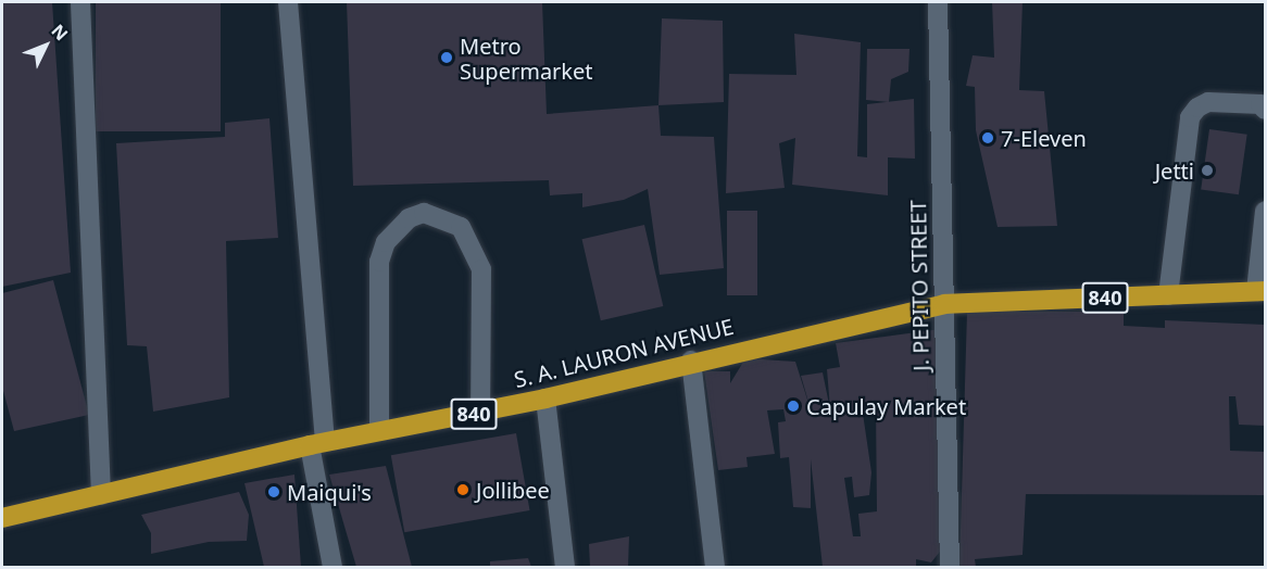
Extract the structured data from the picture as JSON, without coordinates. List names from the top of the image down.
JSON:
{
  "streets": {
    "highway": ["840", "S. A. LAURON AVENUE"],
    "street": ["J. PEPITO STREET"]
  },
  "crossings": [
    ["J. PEPITO STREET", "S. A. LAURON AVENUE"]
  ],
  "places": [
    "Metro Supermarket",
    "7-Eleven",
    "Jetti",
    "Capulay Market",
    "Jollibee",
    "Maiqui's"
  ],
  "north": "top right"
}
